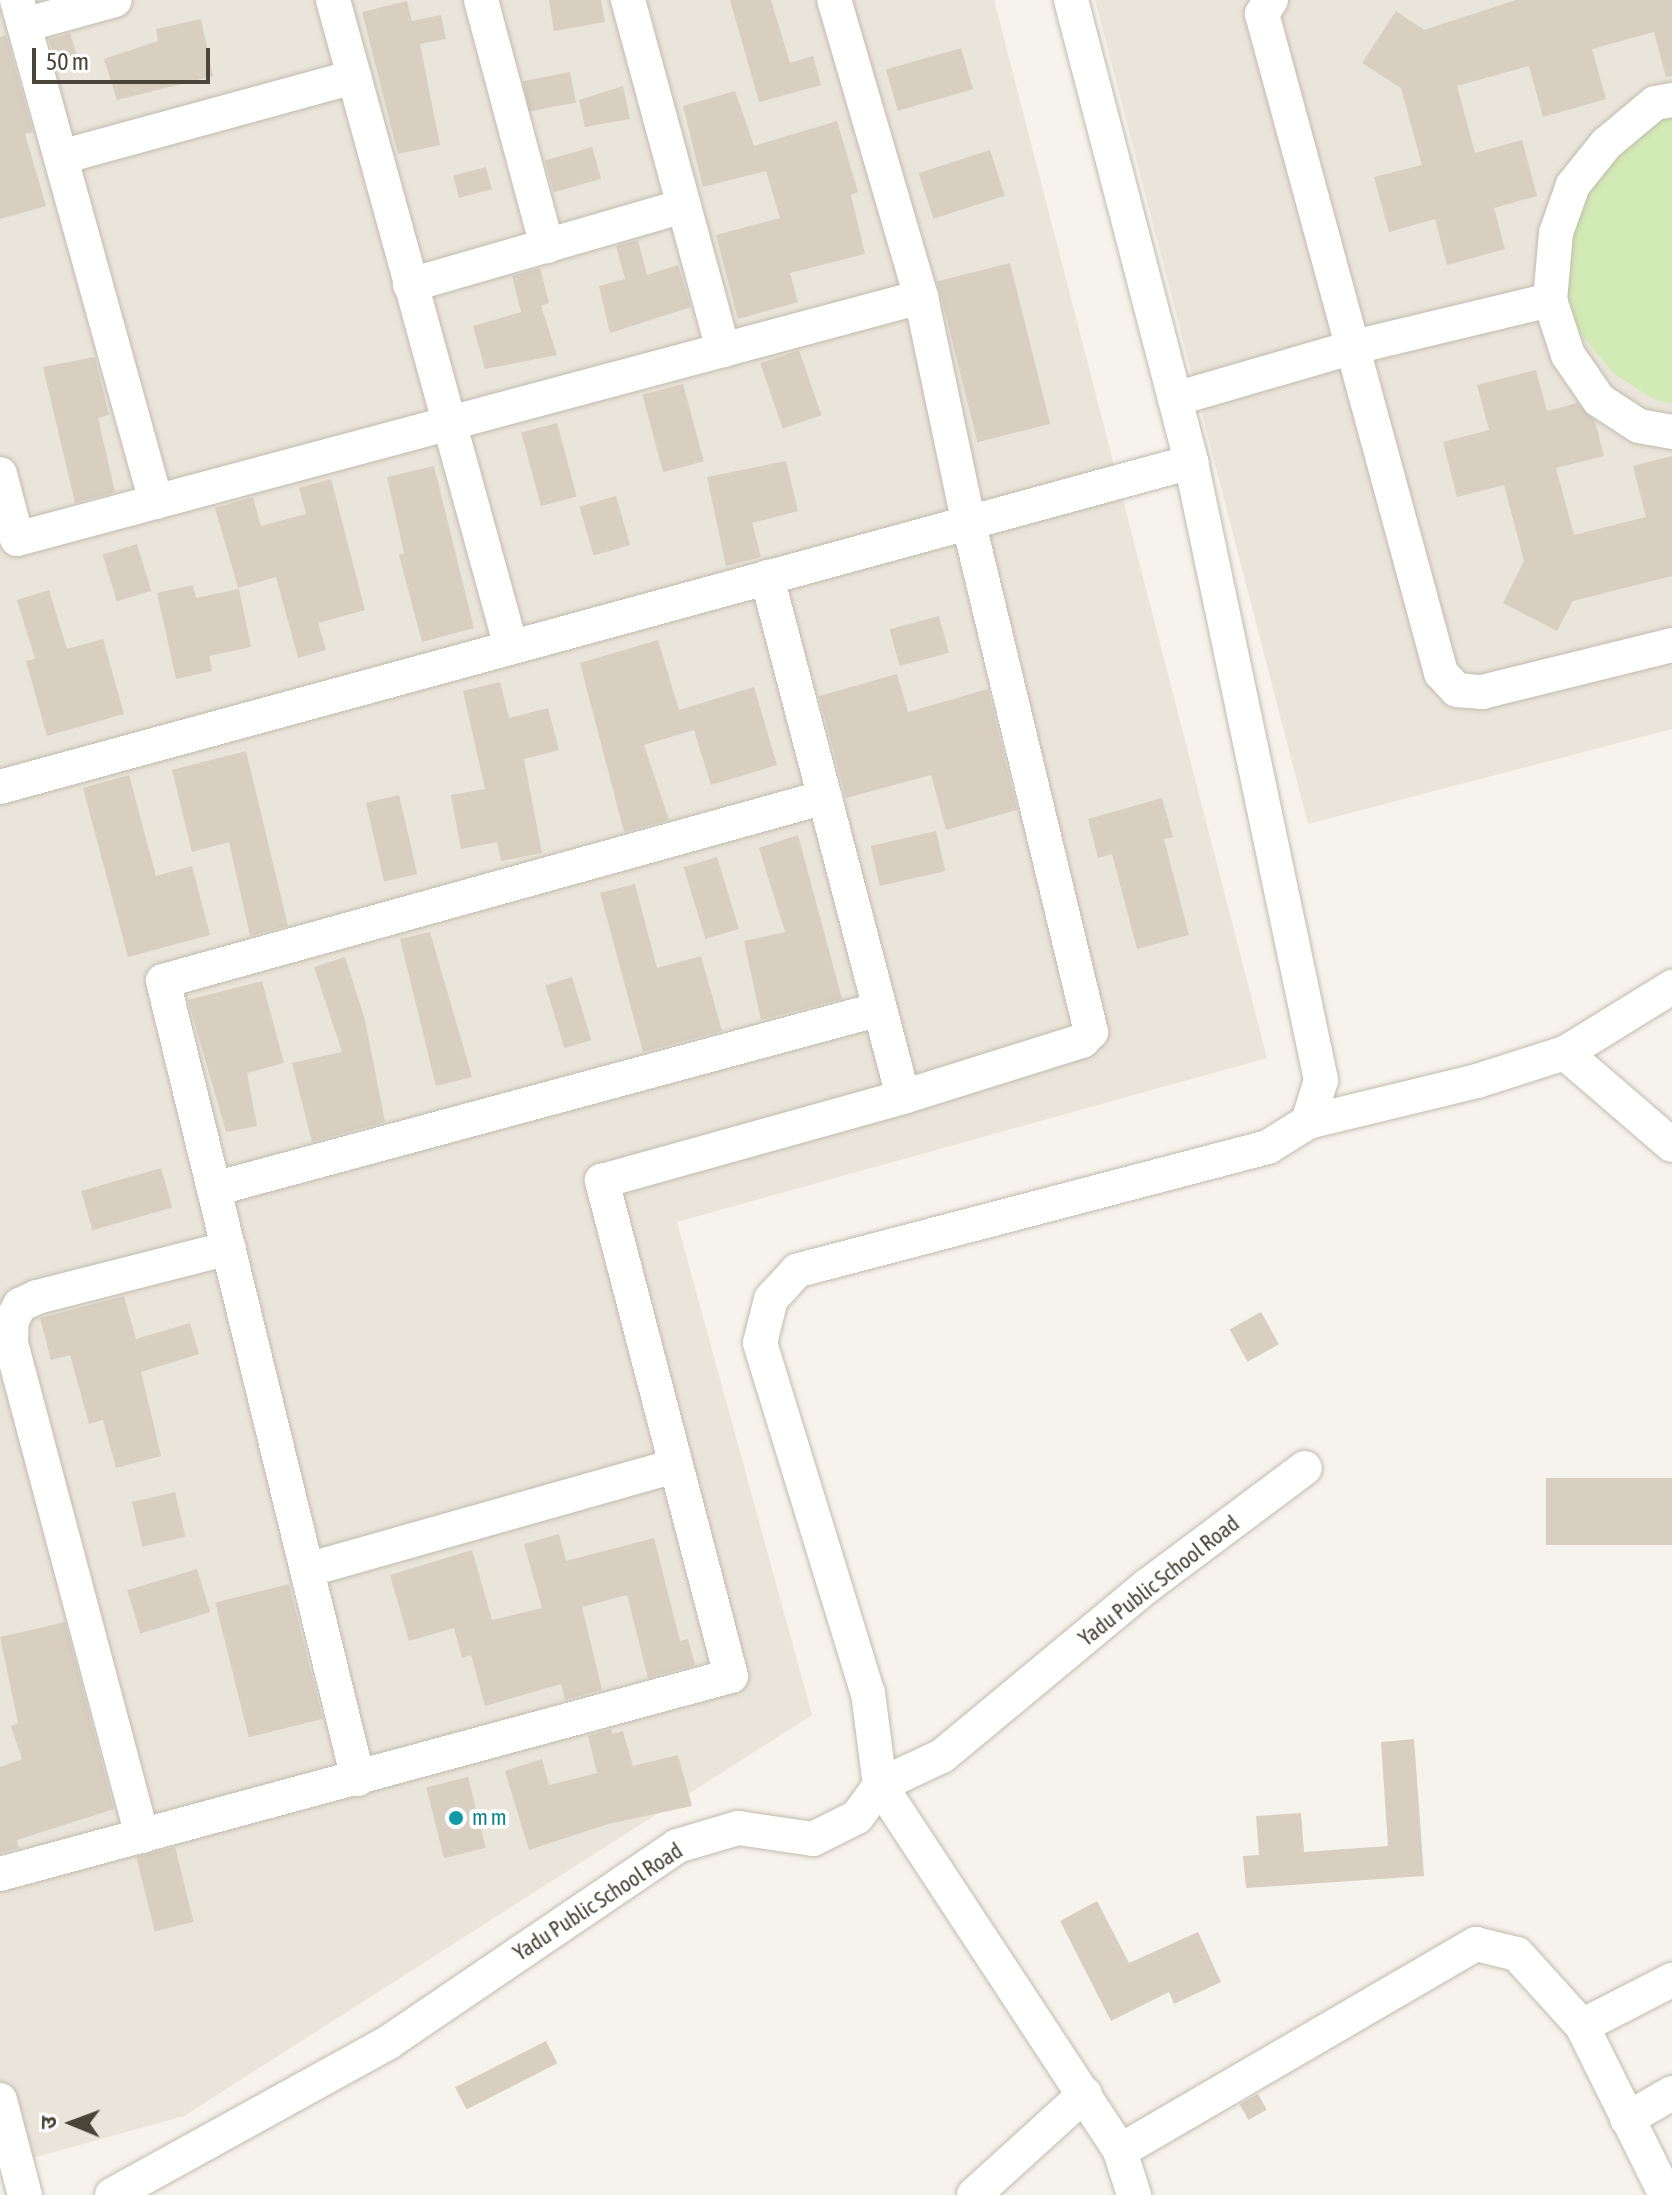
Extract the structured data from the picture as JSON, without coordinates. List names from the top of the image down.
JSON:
{
  "streets": {
    "street": ["Yadu Public School Road"]
  },
  "places": ["m m"],
  "scale_bar": "50 m",
  "north": "left"
}
